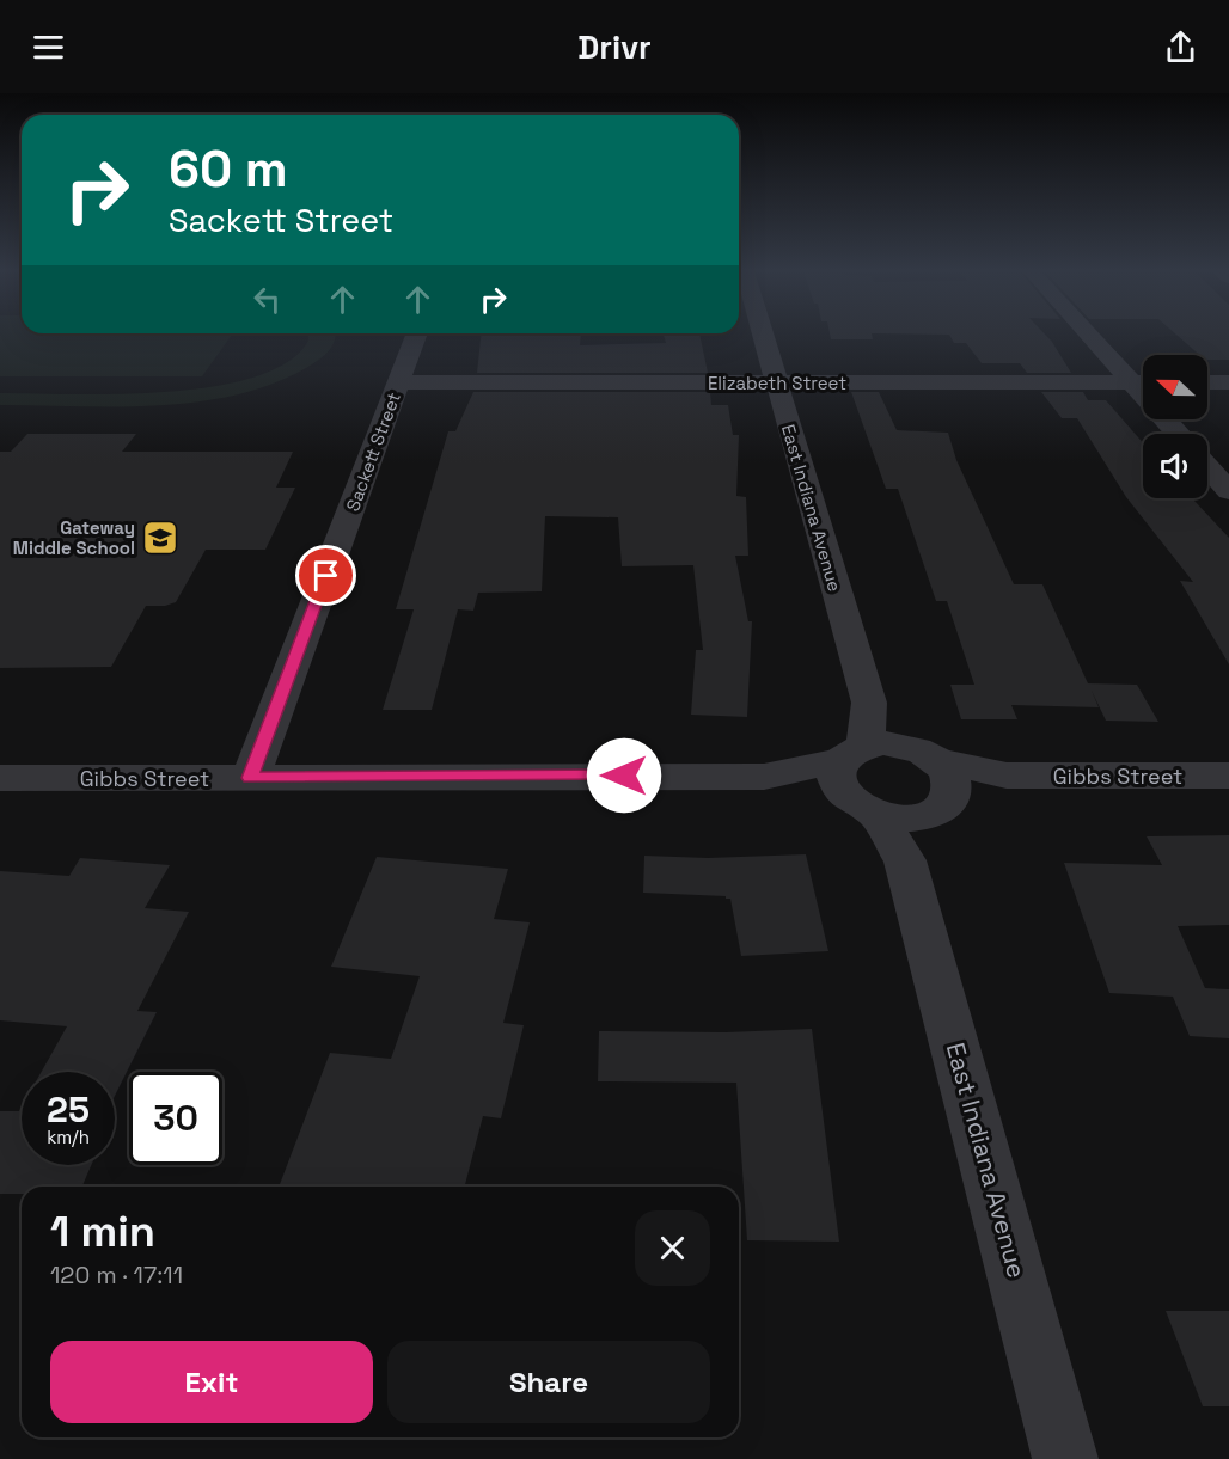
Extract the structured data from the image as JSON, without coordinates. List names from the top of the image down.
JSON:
{
  "streets": {
    "street": [
      "Elizabeth Street",
      "Sackett Street",
      "East Indiana Avenue",
      "Gibbs Street"
    ]
  },
  "crossings": [
    ["Elizabeth Street", "Sackett Street"],
    ["Elizabeth Street", "East Indiana Avenue"],
    ["Sackett Street", "Gibbs Street"],
    ["East Indiana Avenue", "Gibbs Street"]
  ],
  "places": {
    "school or university": ["Gateway Middle School"]
  },
  "north": "left",
  "page": {
    "header": "Drivr",
    "turn": ["60 m", "Sackett Street"],
    "speed": "25 km/h",
    "limit": "30",
    "heading": ["1 min", "120 m · 17:11"],
    "buttons": ["Exit", "Share"]
  }
}
